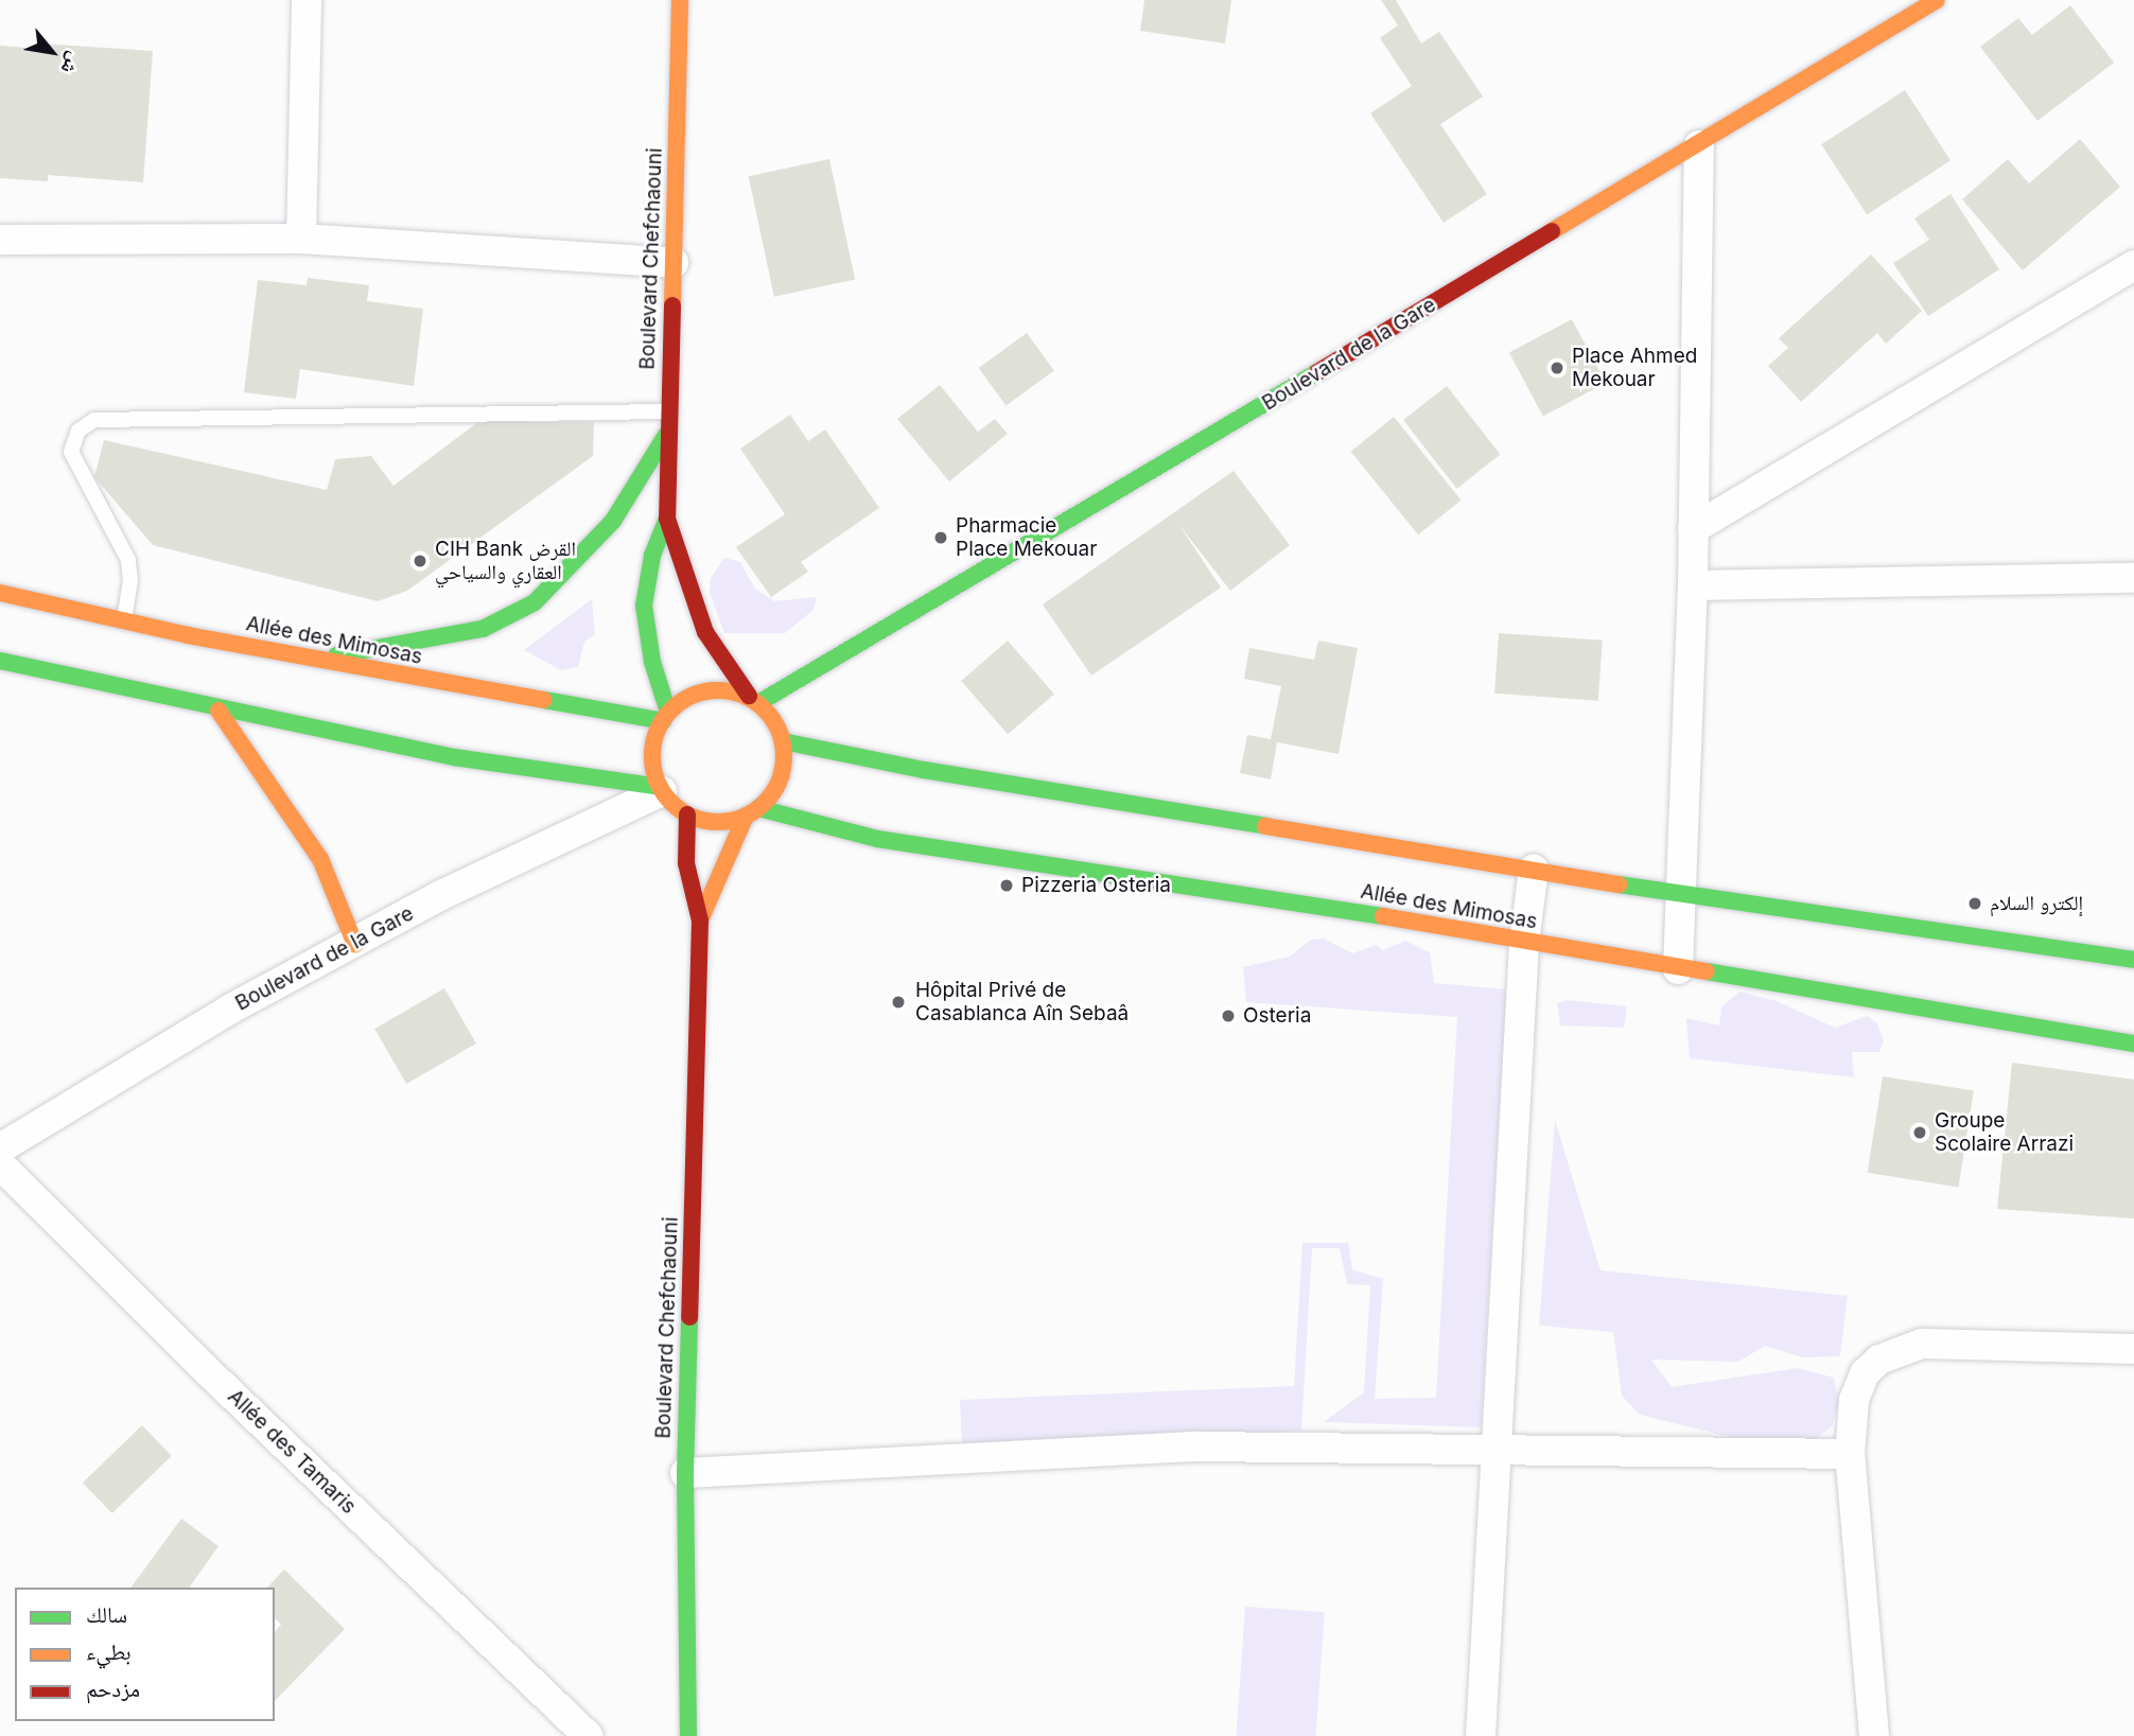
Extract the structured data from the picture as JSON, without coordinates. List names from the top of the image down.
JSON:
{
  "streets": {
    "main road": ["Boulevard Chefchaouni", "Boulevard de la Gare", "Allée des Mimosas"],
    "street": ["Allée des Tamaris"]
  },
  "crossings": [
    ["Boulevard Chefchaouni", "Boulevard de la Gare"],
    ["Boulevard Chefchaouni", "Allée des Mimosas"],
    ["Boulevard de la Gare", "Allée des Mimosas"]
  ],
  "places": [
    "Place Ahmed Mekouar",
    "Pharmacie Place Mekouar",
    "CIH Bank القرض العقاري والسياحي",
    "Pizzeria Osteria",
    "إلكترو السلام",
    "Hôpital Privé de Casablanca Aîn Sebaâ",
    "Osteria",
    "Groupe Scolaire Arrazi"
  ],
  "legend": ["سالك", "بطيء", "مزدحم"],
  "north": "bottom right"
}
